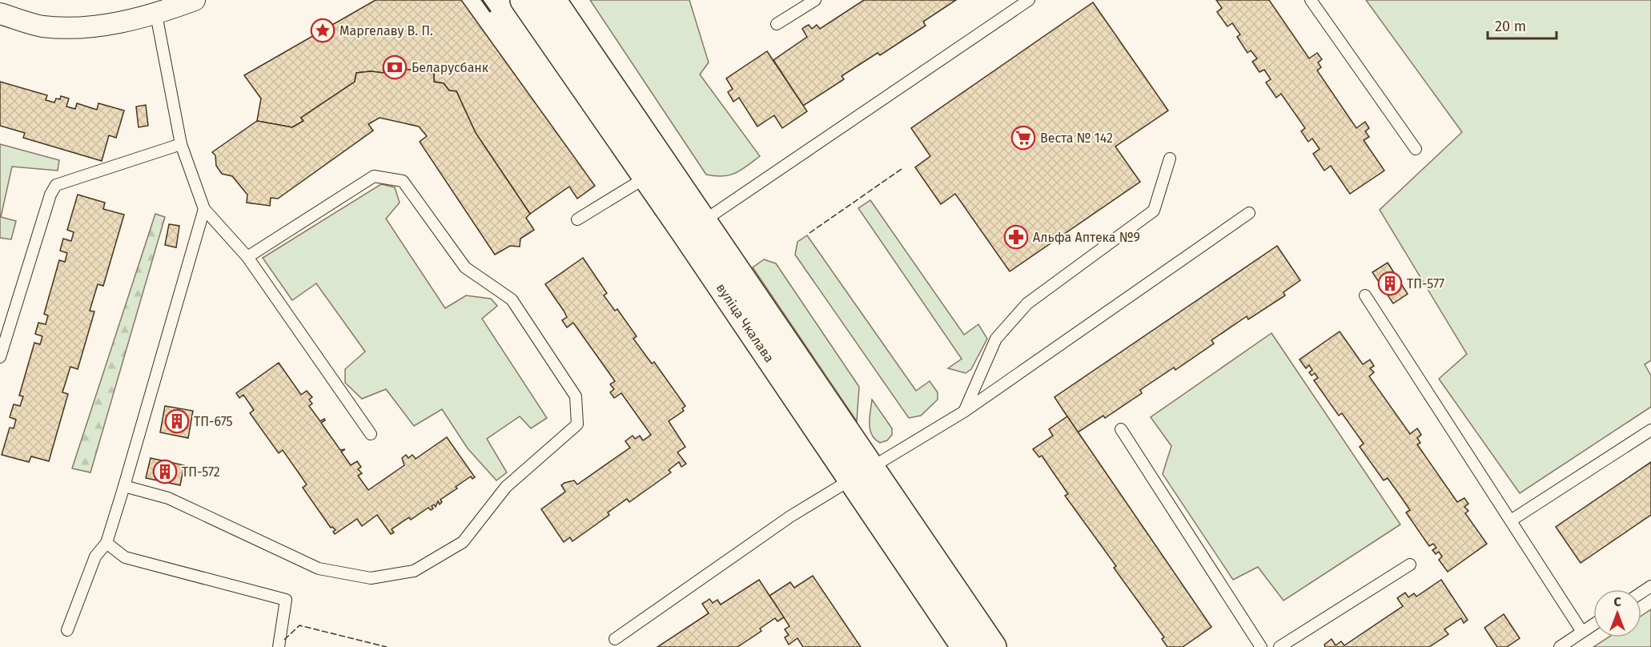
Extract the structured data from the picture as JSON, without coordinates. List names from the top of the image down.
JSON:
{
  "streets": {
    "main road": ["вуліца Чкалава"]
  },
  "places": {
    "place": ["Маргелаву В. П."],
    "bank": ["Беларусбанк"],
    "supermarket": ["Веста № 142"],
    "pharmacy": ["Альфа Аптека №9"],
    "building": ["ТП-577", "ТП-675", "ТП-572"]
  },
  "scale_bar": "20 m",
  "north": "top"
}
